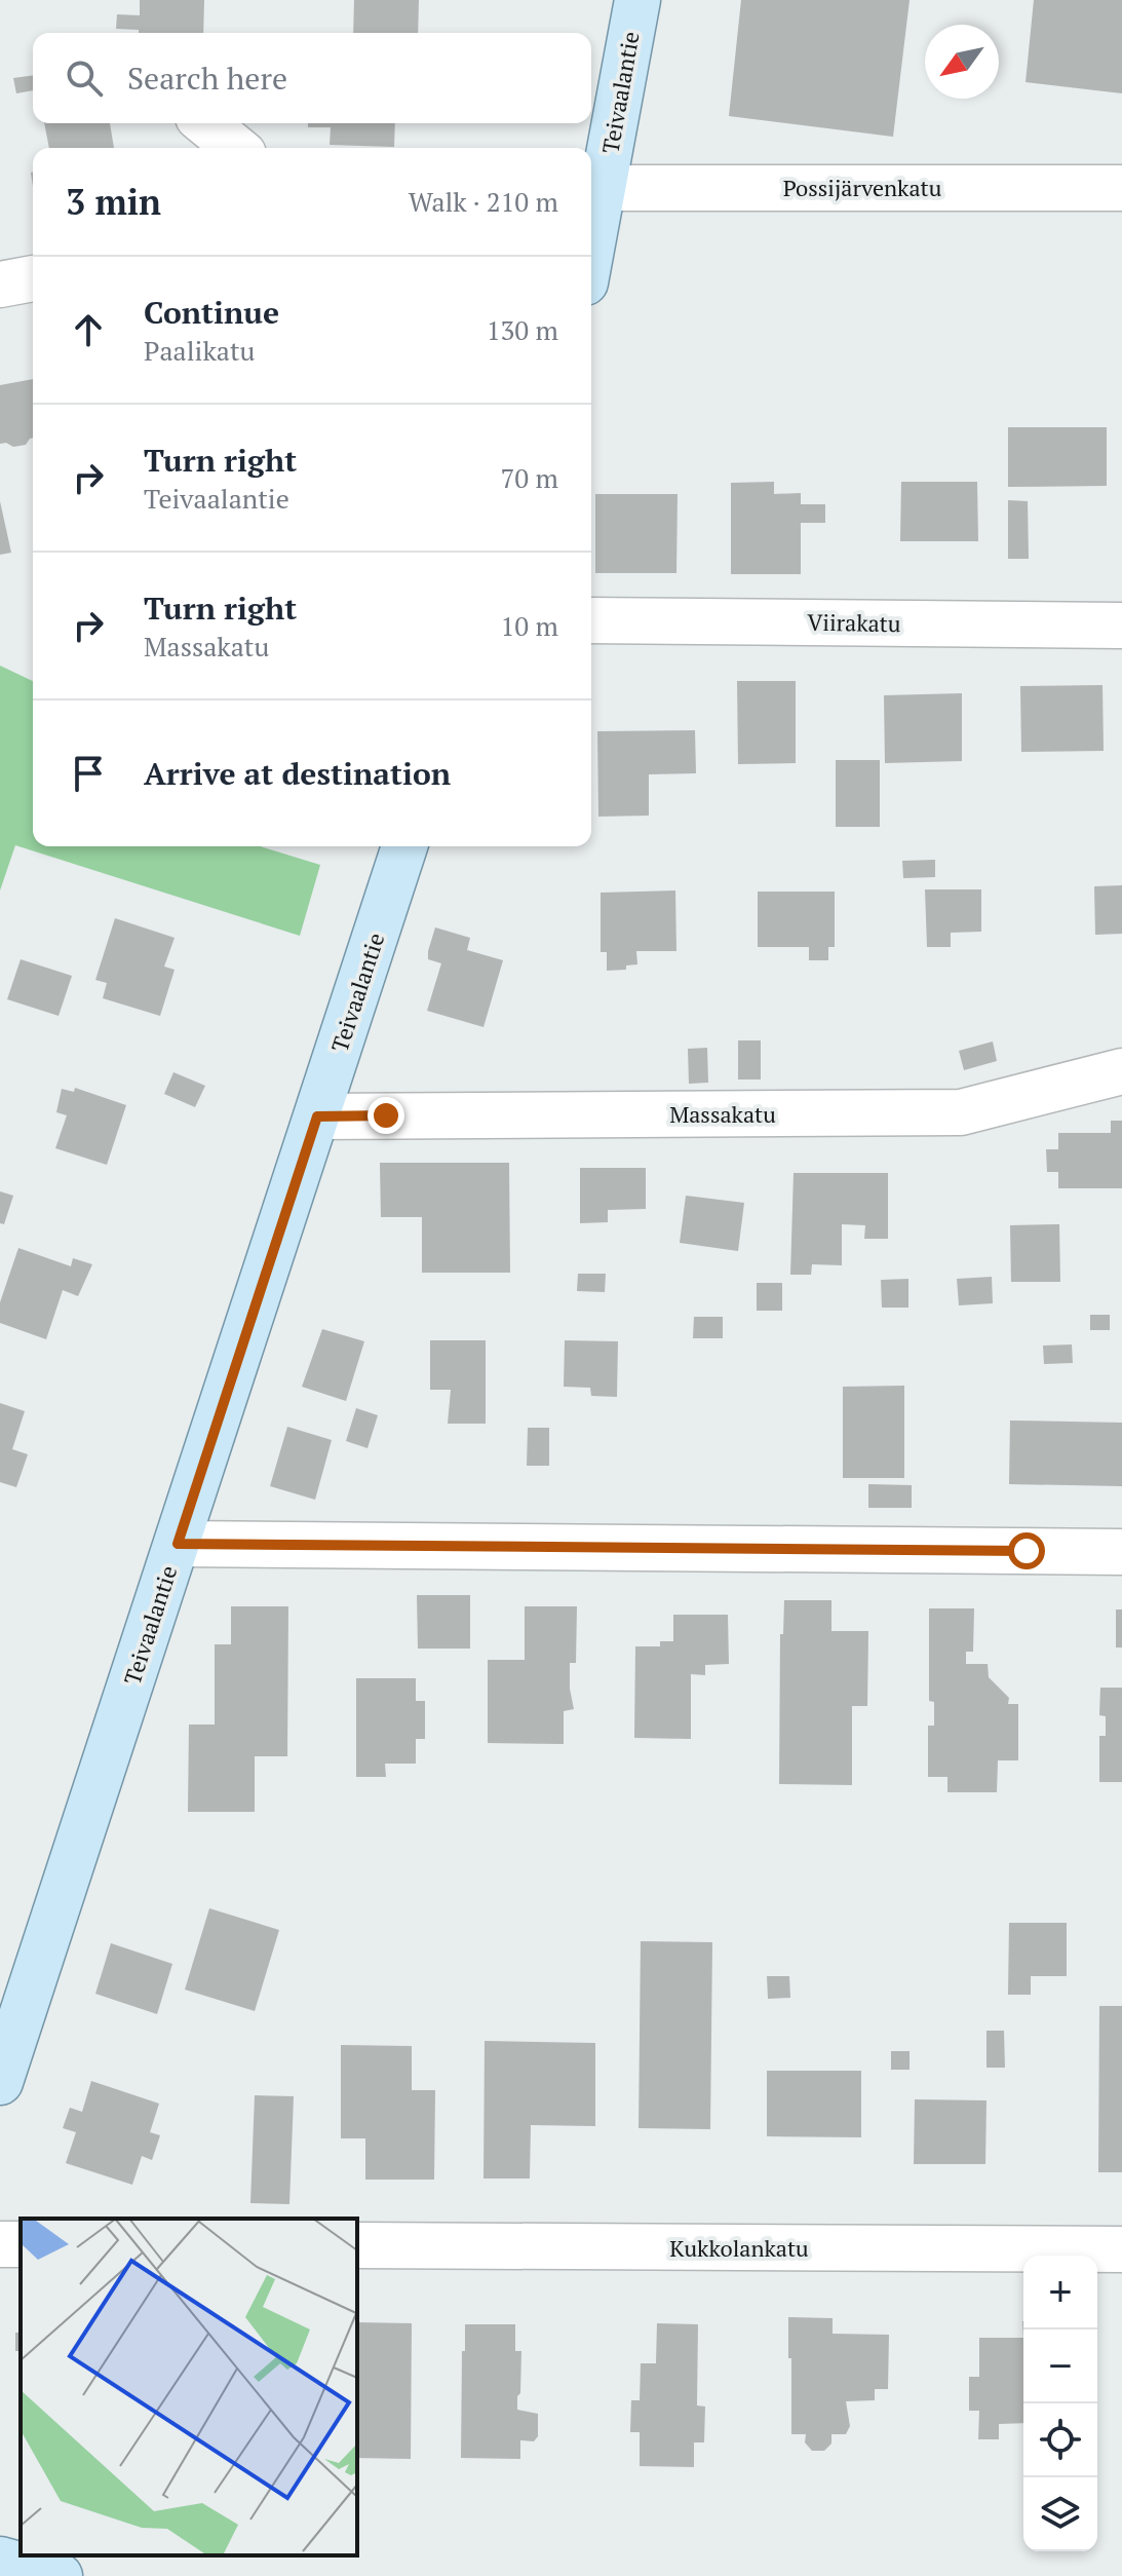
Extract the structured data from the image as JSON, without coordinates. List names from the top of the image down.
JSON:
{
  "streets": {
    "main road": ["Teivaalantie"],
    "street": [
      "Possijärvenkatu",
      "Viirakatu",
      "Massakatu",
      "Kukkolankatu"
    ]
  },
  "crossings": [
    ["Teivaalantie", "Possijärvenkatu"],
    ["Teivaalantie", "Massakatu"]
  ],
  "north": "bottom left",
  "page": {
    "search": "Search here",
    "heading": ["3 min", "Walk · 210 m"],
    "list": [
      ["Continue", "Paalikatu", "130 m"],
      ["Turn right", "Teivaalantie", "70 m"],
      ["Turn right", "Massakatu", "10 m"],
      "Arrive at destination"
    ],
    "map_buttons": ["+", "−"]
  }
}
